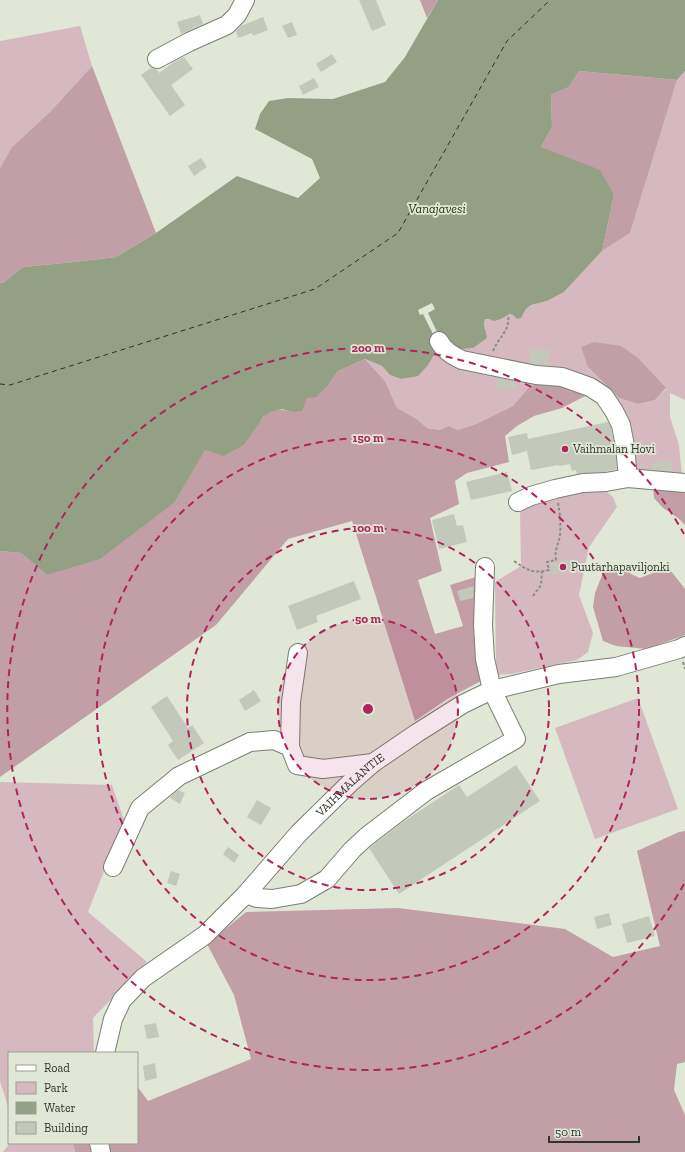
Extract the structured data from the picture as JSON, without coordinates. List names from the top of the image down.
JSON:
{
  "streets": {
    "street": ["VAIHMALANTIE"]
  },
  "water": ["Vanajavesi"],
  "places": ["Vaihmalan Hovi", "Puutarhapaviljonki"],
  "legend": [
    "Road",
    "Park",
    "Water",
    "Building"
  ],
  "scale_bar": "50 m",
  "rings": [
    "200 m",
    "150 m",
    "100 m",
    "50 m"
  ]
}
